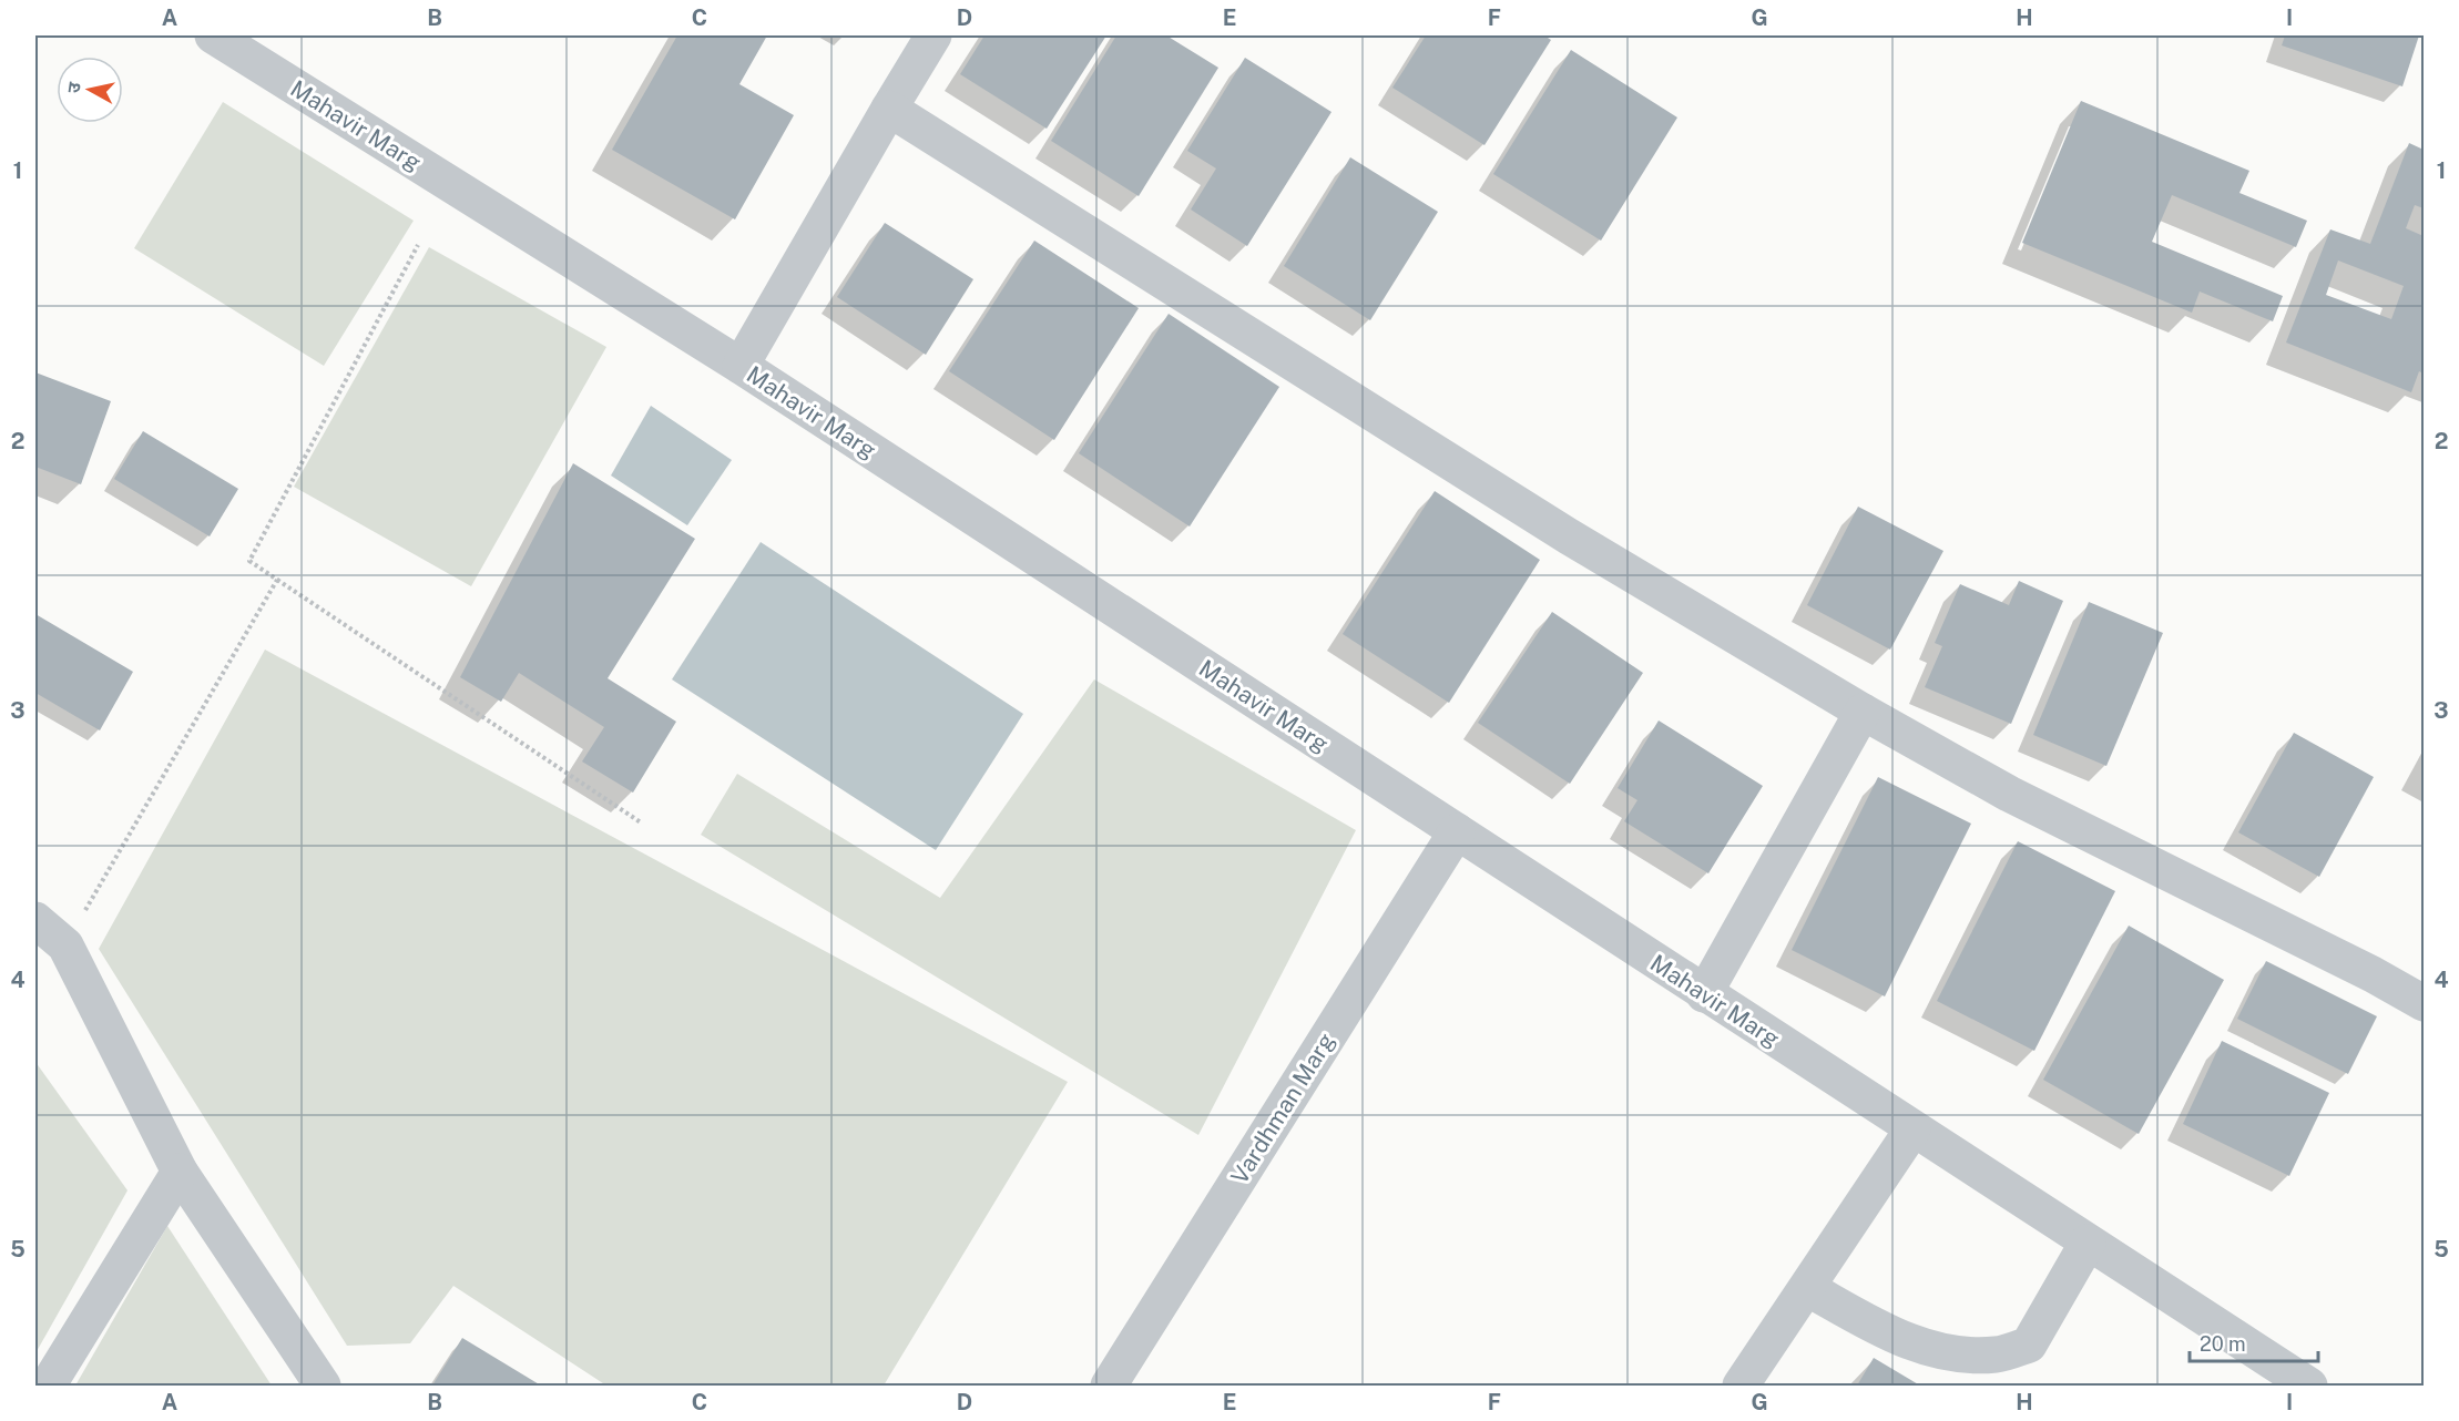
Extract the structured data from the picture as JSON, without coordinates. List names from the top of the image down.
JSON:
{
  "streets": {
    "street": ["Mahavir Marg", "Vardhman Marg"]
  },
  "crossings": [
    ["Mahavir Marg", "Vardhman Marg"]
  ],
  "scale_bar": "20 m",
  "north": "left",
  "grid": {
    "columns": [
      "A",
      "B",
      "C",
      "D",
      "E",
      "F",
      "G",
      "H",
      "I"
    ],
    "rows": [
      "1",
      "2",
      "3",
      "4",
      "5"
    ]
  }
}
